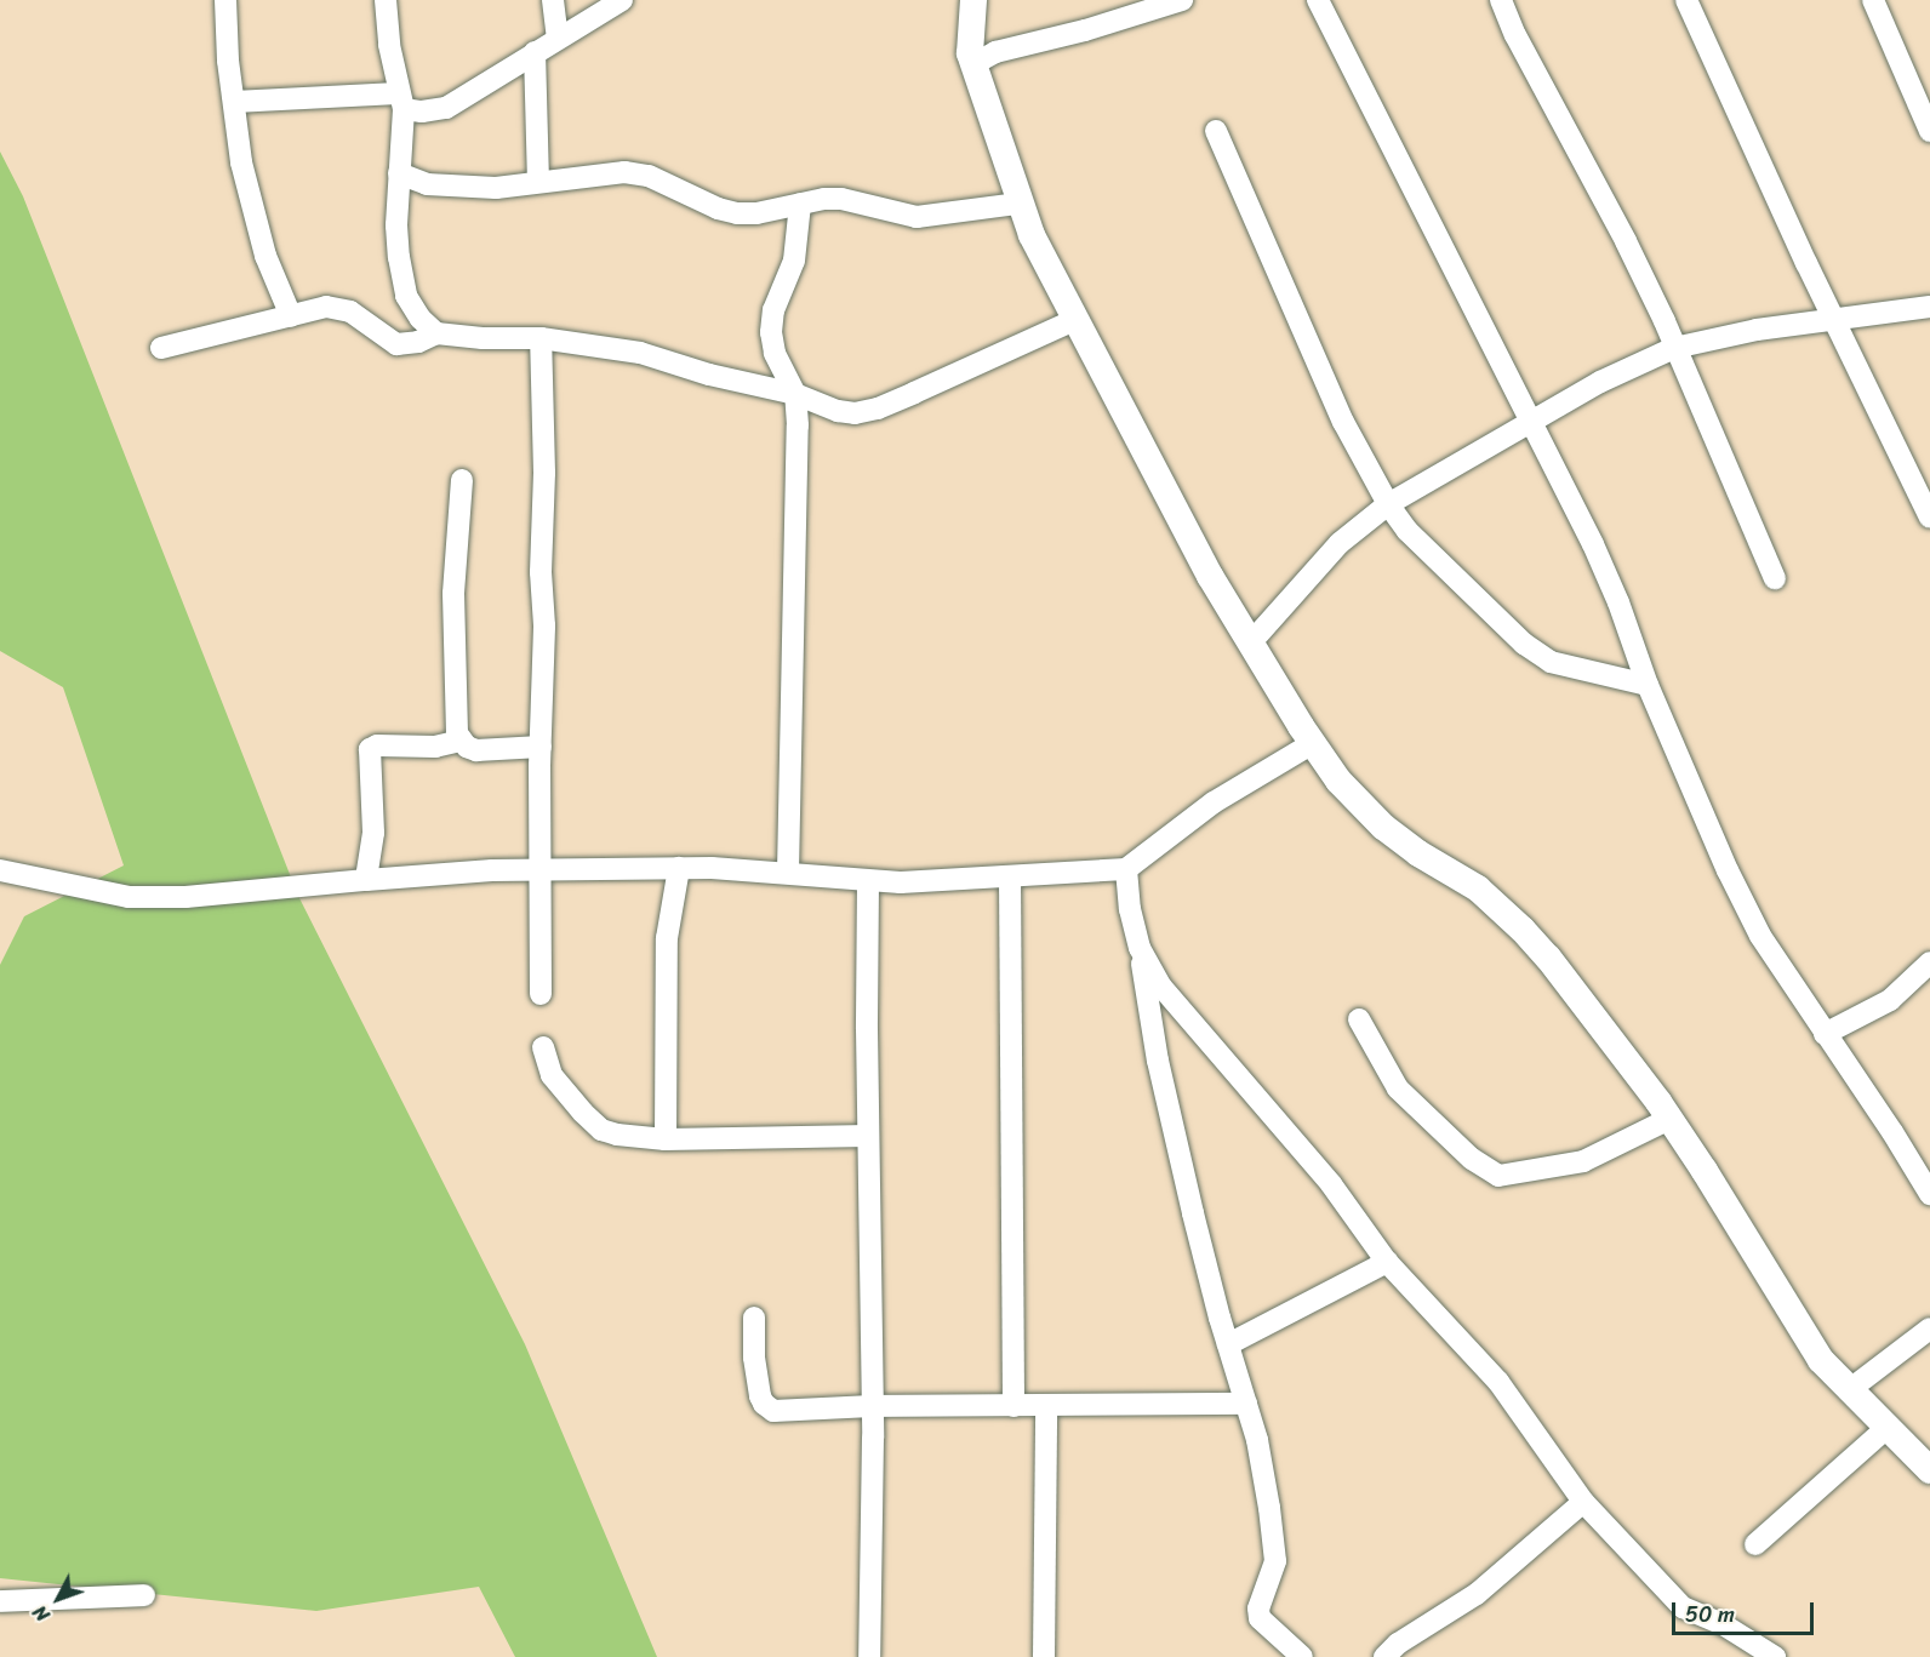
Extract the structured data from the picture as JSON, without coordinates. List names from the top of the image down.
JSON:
{
  "scale_bar": "50 m",
  "north": "bottom left"
}
